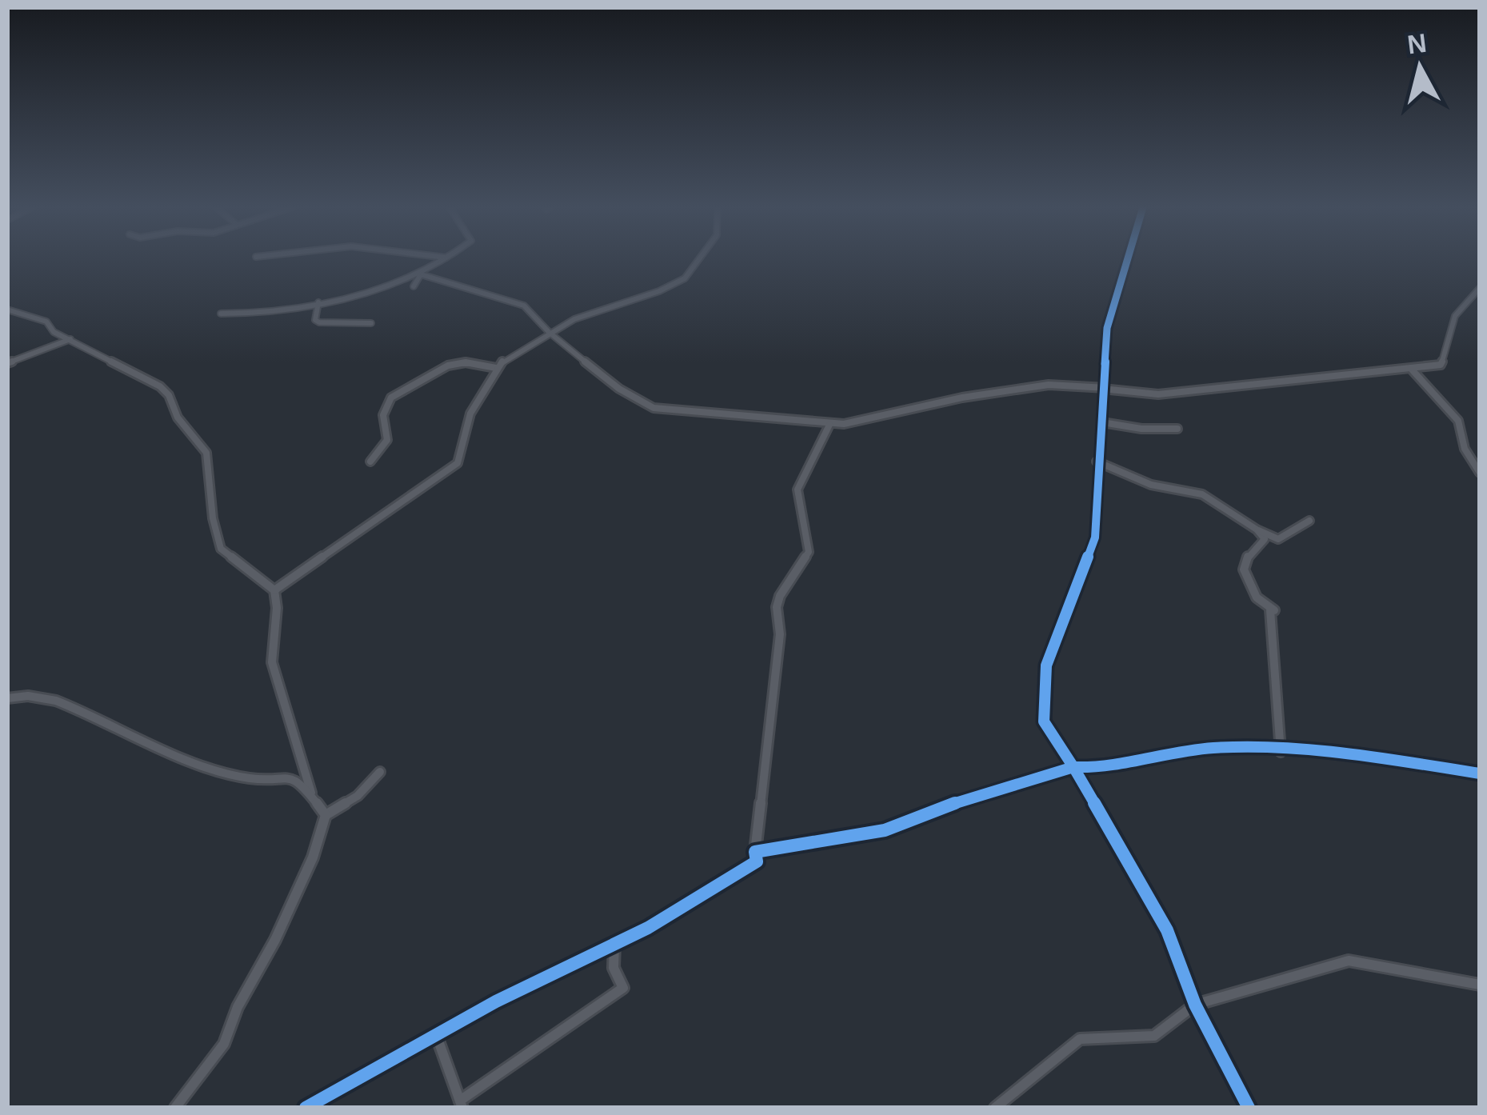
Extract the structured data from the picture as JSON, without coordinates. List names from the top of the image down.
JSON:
{
  "north": "top"
}
